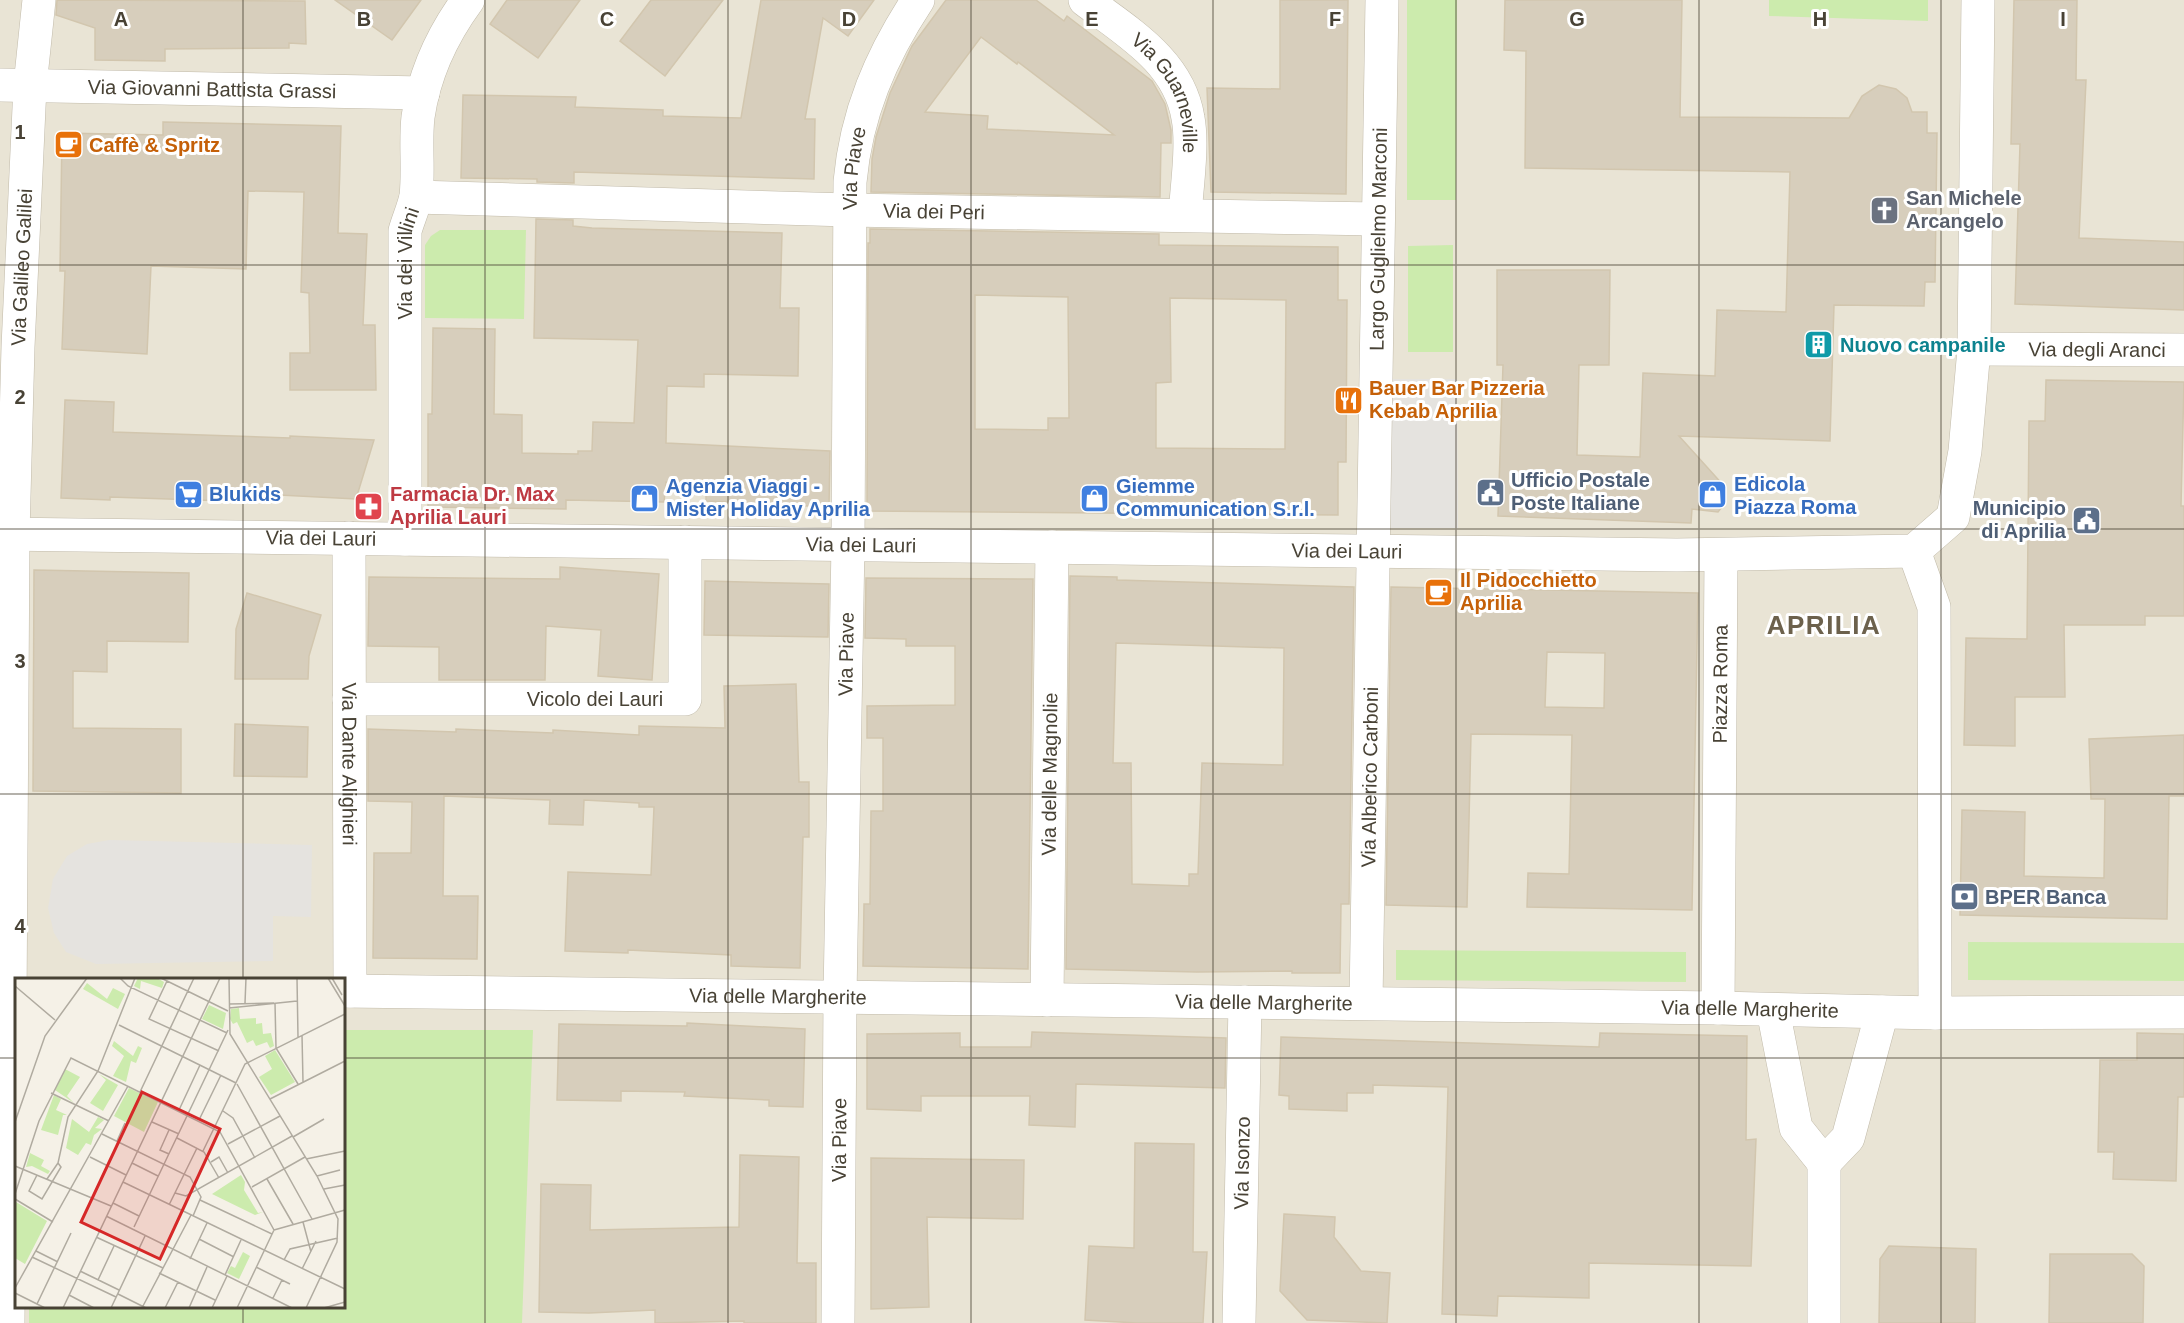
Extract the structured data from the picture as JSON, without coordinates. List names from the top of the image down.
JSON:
{
  "streets": {
    "street": [
      "Via Giovanni Battista Grassi",
      "Via Guarneville",
      "Via Piave",
      "Via dei Peri",
      "Largo Guglielmo Marconi",
      "Via dei Villini",
      "Via Galileo Galilei",
      "Via degli Aranci",
      "Via dei Lauri",
      "Piazza Roma",
      "Vicolo dei Lauri",
      "Via Dante Alighieri",
      "Via delle Magnolie",
      "Via Alberico Carboni",
      "Via delle Margherite",
      "Via Isonzo"
    ]
  },
  "crossings": [
    ["Via Giovanni Battista Grassi", "Via dei Villini"],
    ["Via Giovanni Battista Grassi", "Via Galileo Galilei"],
    ["Via Guarneville", "Via dei Peri"],
    ["Via Piave", "Via dei Peri"],
    ["Via Piave", "Via dei Lauri"],
    ["Via Piave", "Via delle Margherite"],
    ["Via dei Peri", "Largo Guglielmo Marconi"],
    ["Via dei Peri", "Via dei Villini"],
    ["Largo Guglielmo Marconi", "Via dei Lauri"],
    ["Largo Guglielmo Marconi", "Via Alberico Carboni"],
    ["Via dei Villini", "Via dei Lauri"],
    ["Via Galileo Galilei", "Via dei Lauri"],
    ["Via dei Lauri", "Piazza Roma"],
    ["Via dei Lauri", "Vicolo dei Lauri"],
    ["Via dei Lauri", "Via Dante Alighieri"],
    ["Via dei Lauri", "Via delle Magnolie"],
    ["Via dei Lauri", "Via Alberico Carboni"],
    ["Piazza Roma", "Via delle Margherite"],
    ["Vicolo dei Lauri", "Via Dante Alighieri"],
    ["Via Dante Alighieri", "Via delle Margherite"],
    ["Via delle Magnolie", "Via delle Margherite"],
    ["Via Alberico Carboni", "Via delle Margherite"],
    ["Via delle Margherite", "Via Isonzo"]
  ],
  "districts": ["APRILIA"],
  "places": {
    "cafe": ["Caffè & Spritz", "Il Pidocchietto Aprilia"],
    "church": ["San Michele Arcangelo"],
    "building": ["Nuovo campanile"],
    "restaurant": ["Bauer Bar Pizzeria Kebab Aprilia"],
    "public building": ["Ufficio Postale Poste Italiane", "Municipio di Aprilia"],
    "supermarket": ["Blukids"],
    "shop": ["Edicola Piazza Roma", "Agenzia Viaggi - Mister Holiday Aprilia", "Giemme Communication S.r.l."],
    "pharmacy": ["Farmacia Dr. Max Aprilia Lauri"],
    "bank": ["BPER Banca"]
  },
  "grid": {
    "columns": [
      "A",
      "B",
      "C",
      "D",
      "E",
      "F",
      "G",
      "H",
      "I"
    ],
    "rows": [
      "1",
      "2",
      "3",
      "4"
    ]
  }
}
